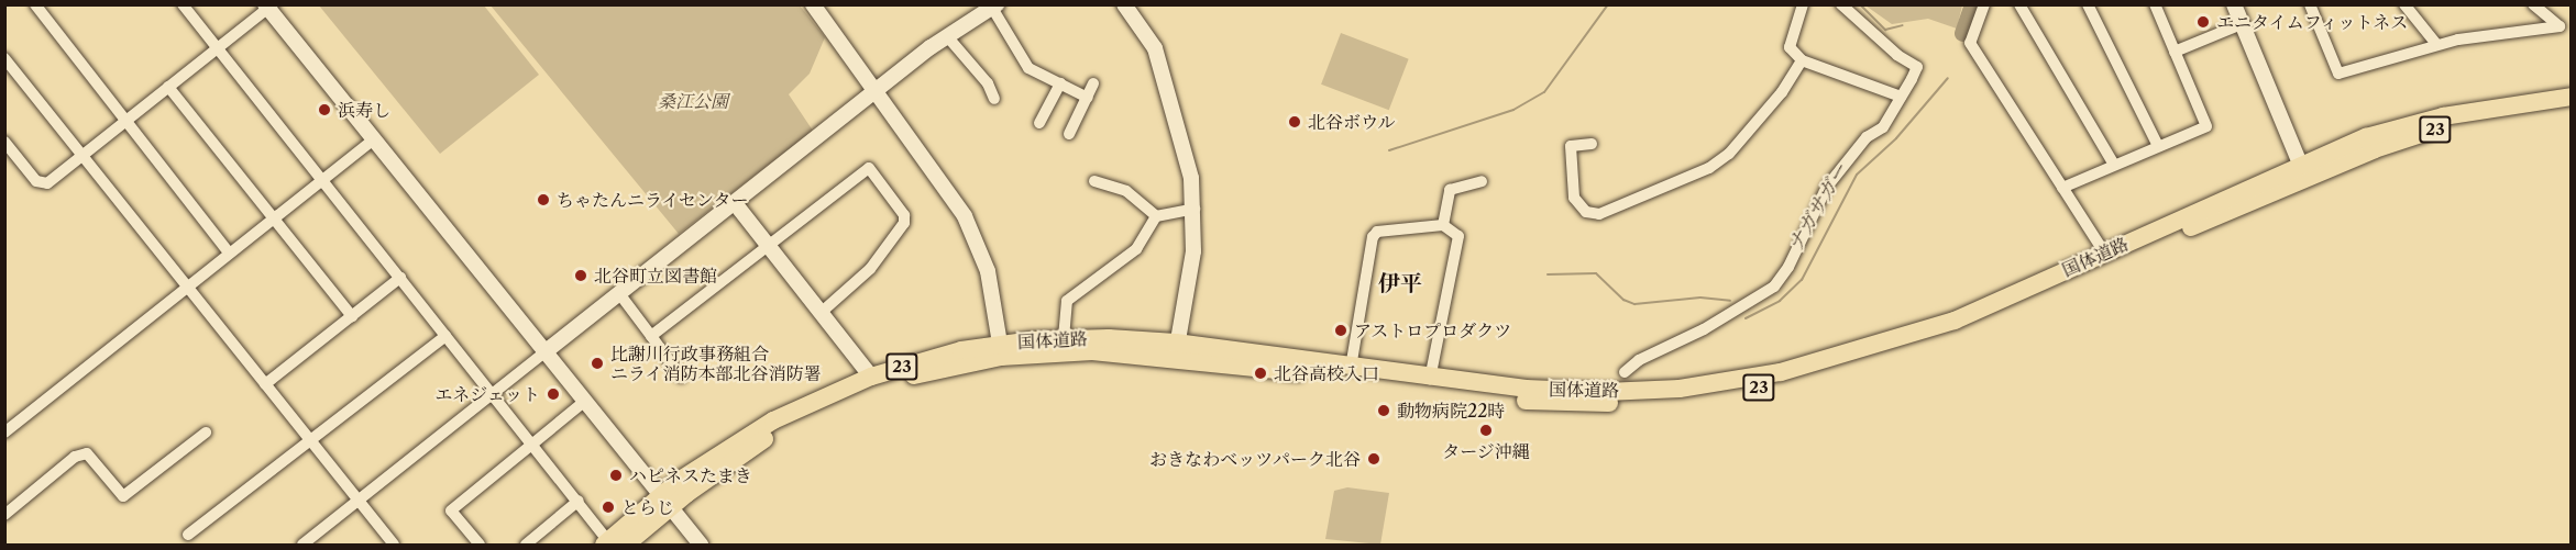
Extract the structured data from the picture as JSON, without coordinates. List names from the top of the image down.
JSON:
{
  "streets": {
    "main road": ["23", "国体道路"]
  },
  "districts": ["伊平"],
  "water": ["ナガサガー"],
  "parks": ["桑江公園"],
  "places": [
    "エニタイムフィットネス",
    "浜寿し",
    "北谷ボウル",
    "ちゃたんニライセンター",
    "北谷町立図書館",
    "アストロプロダクツ",
    "比謝川行政事務組合 ニライ消防本部北谷消防署",
    "北谷高校入口",
    "エネジェット",
    "動物病院22時",
    "タージ沖縄",
    "おきなわベッツパーク北谷",
    "ハピネスたまき",
    "とらじ"
  ]
}
